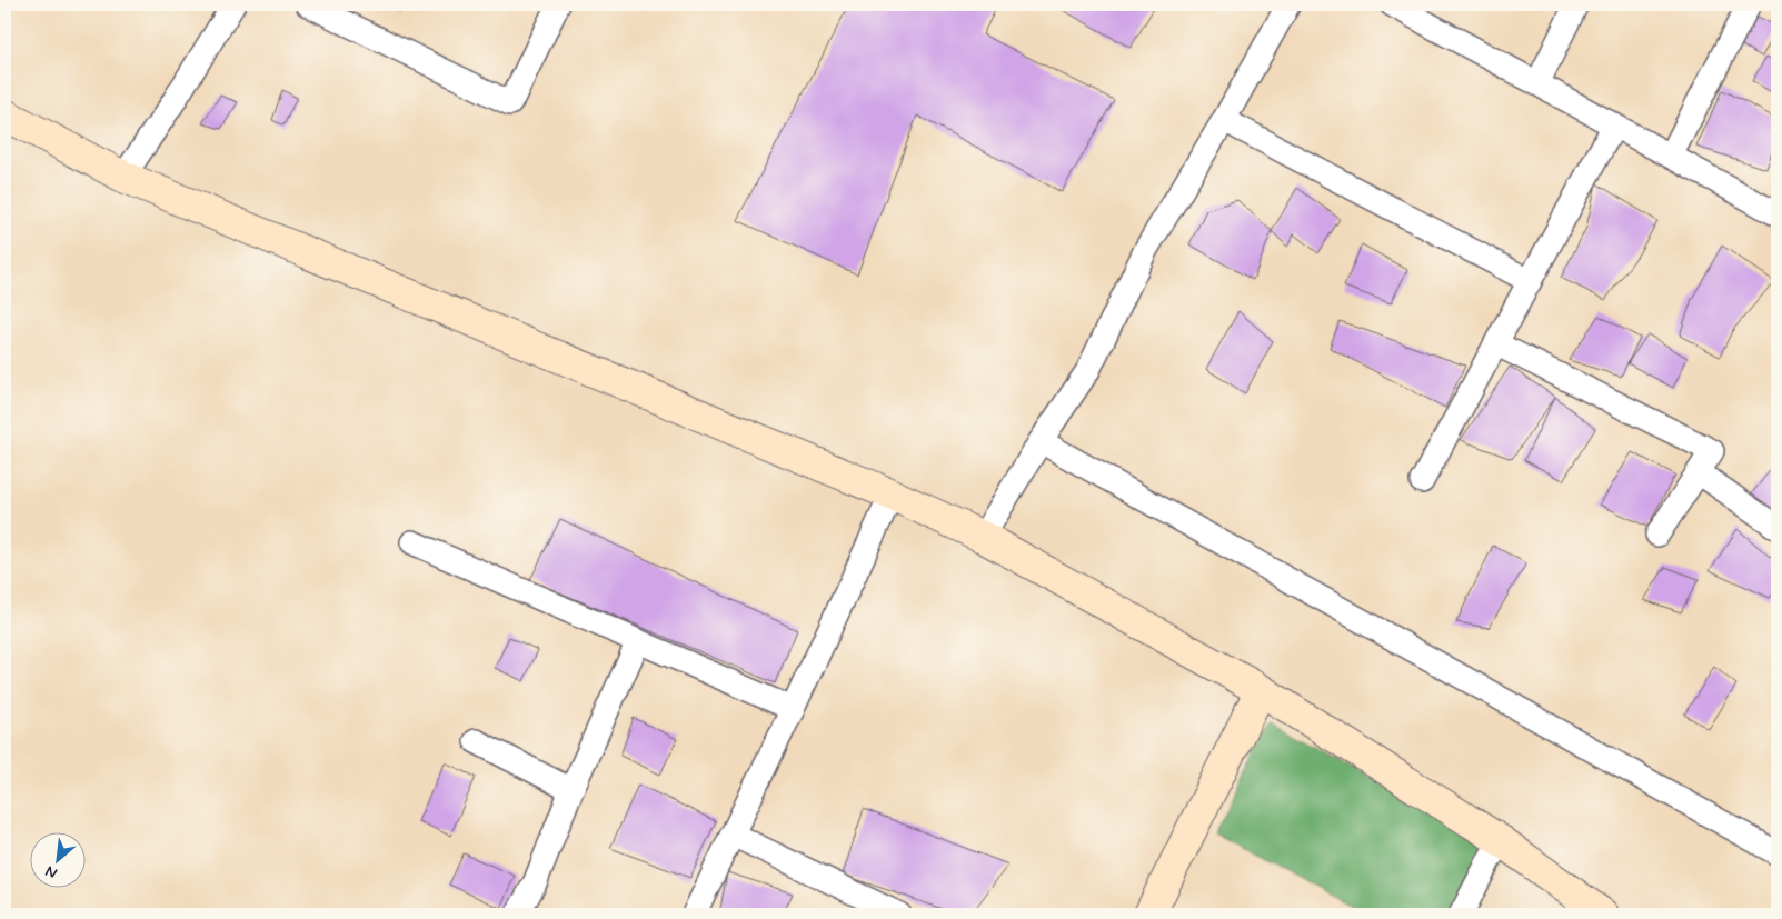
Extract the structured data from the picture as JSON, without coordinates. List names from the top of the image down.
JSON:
{
  "north": "bottom left"
}
